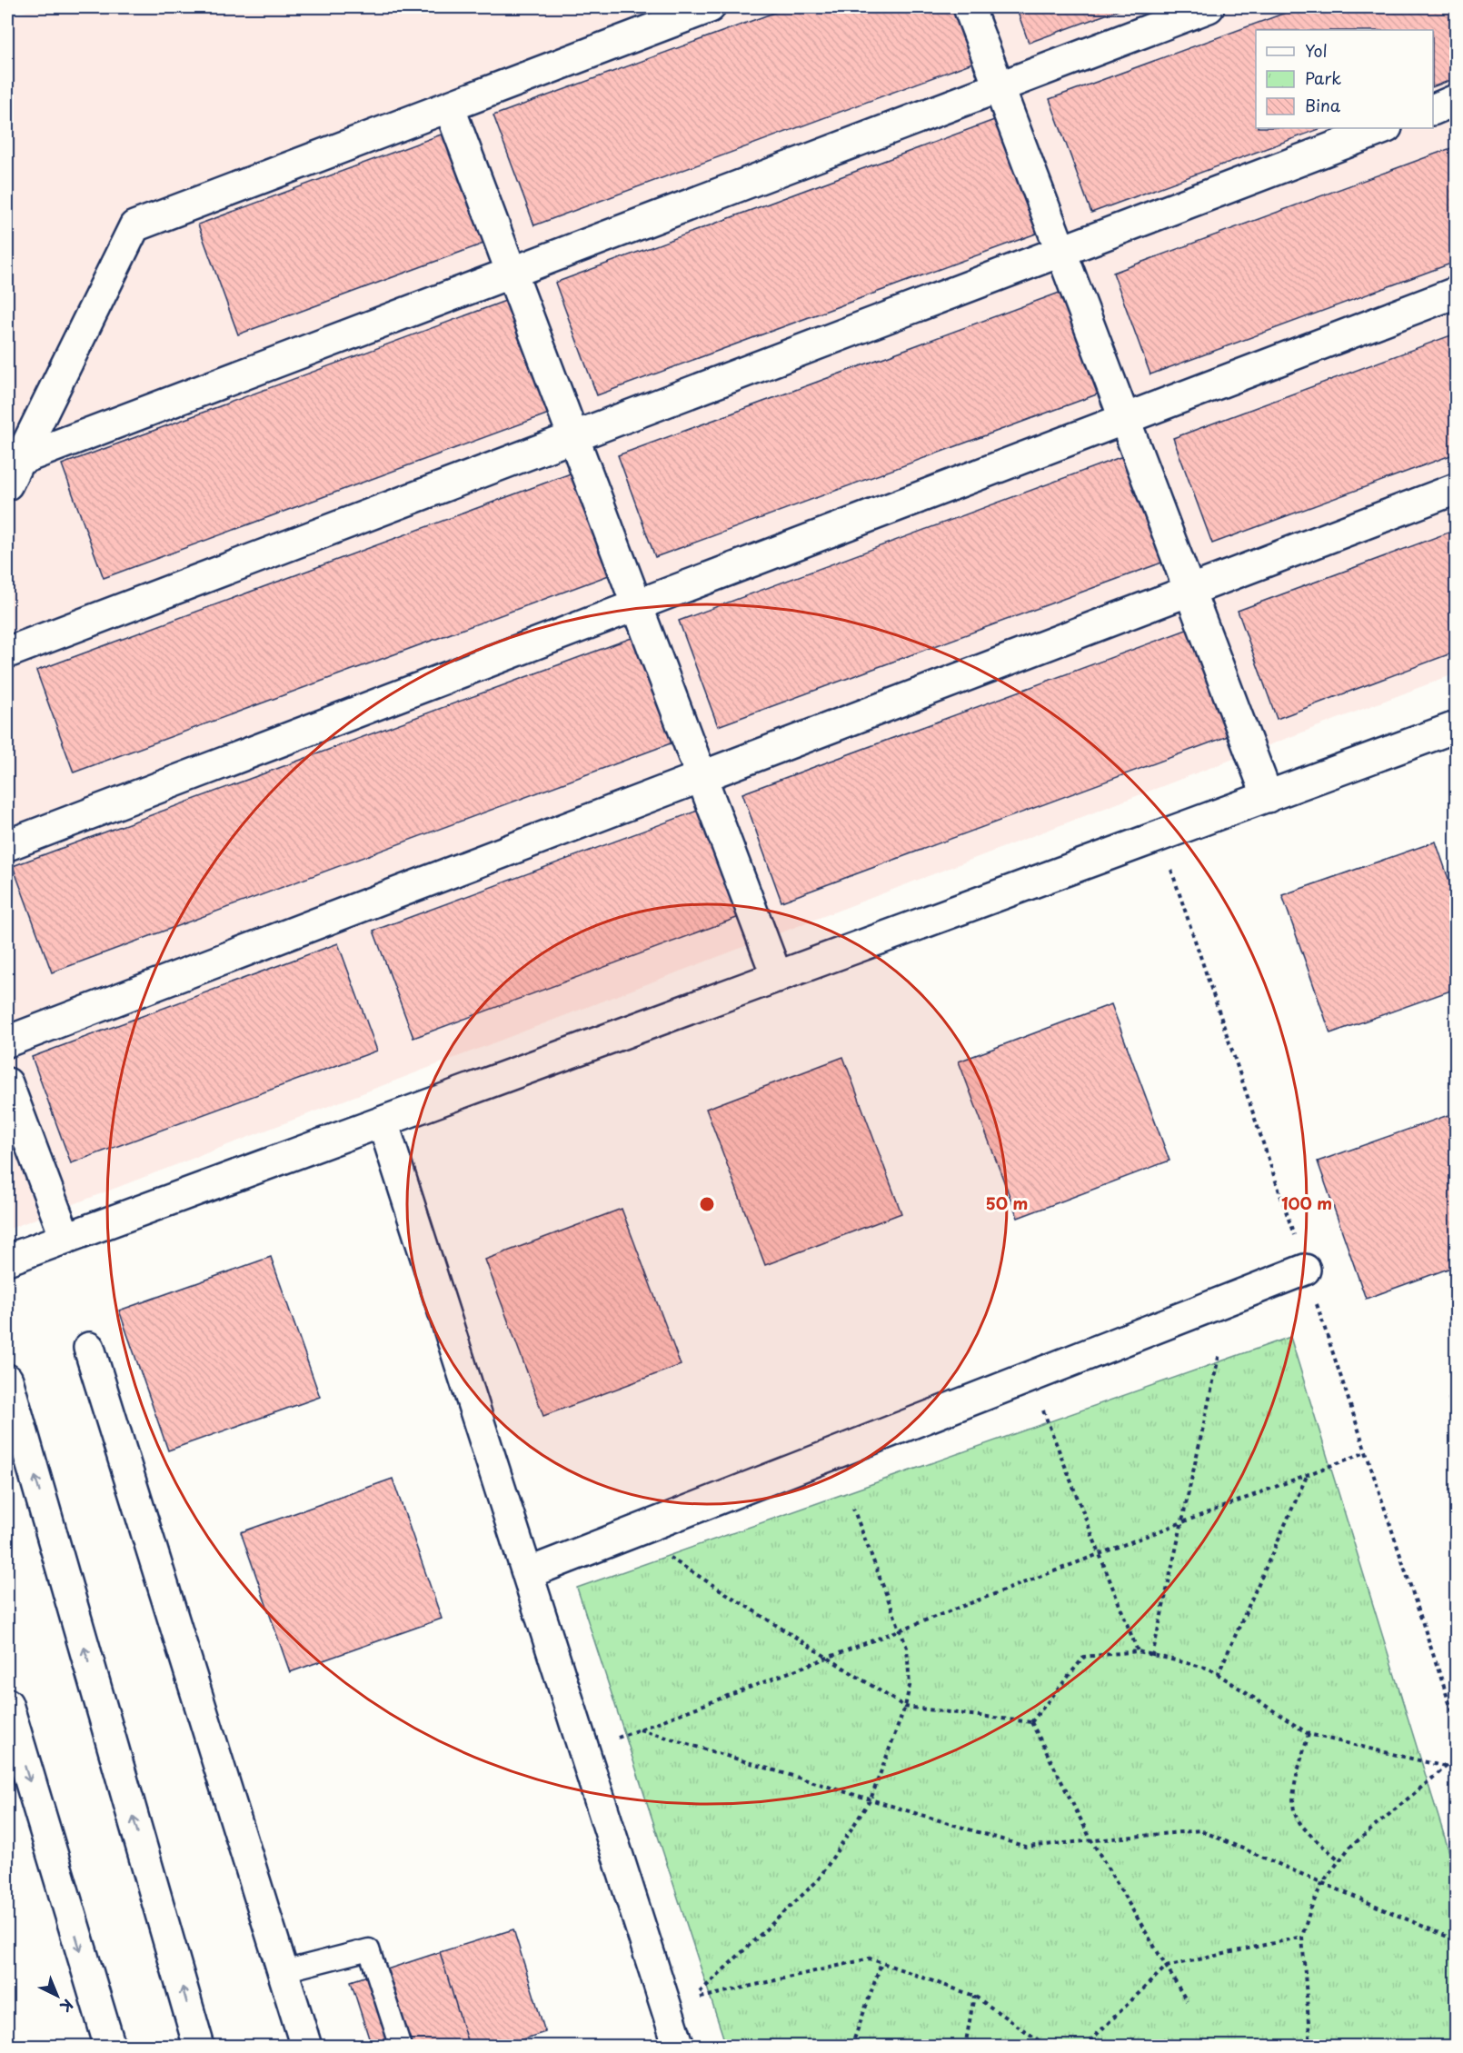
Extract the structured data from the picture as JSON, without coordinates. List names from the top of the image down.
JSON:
{
  "legend": ["Yol", "Park", "Bina"],
  "north": "bottom right",
  "rings": ["50 m", "100 m"]
}
